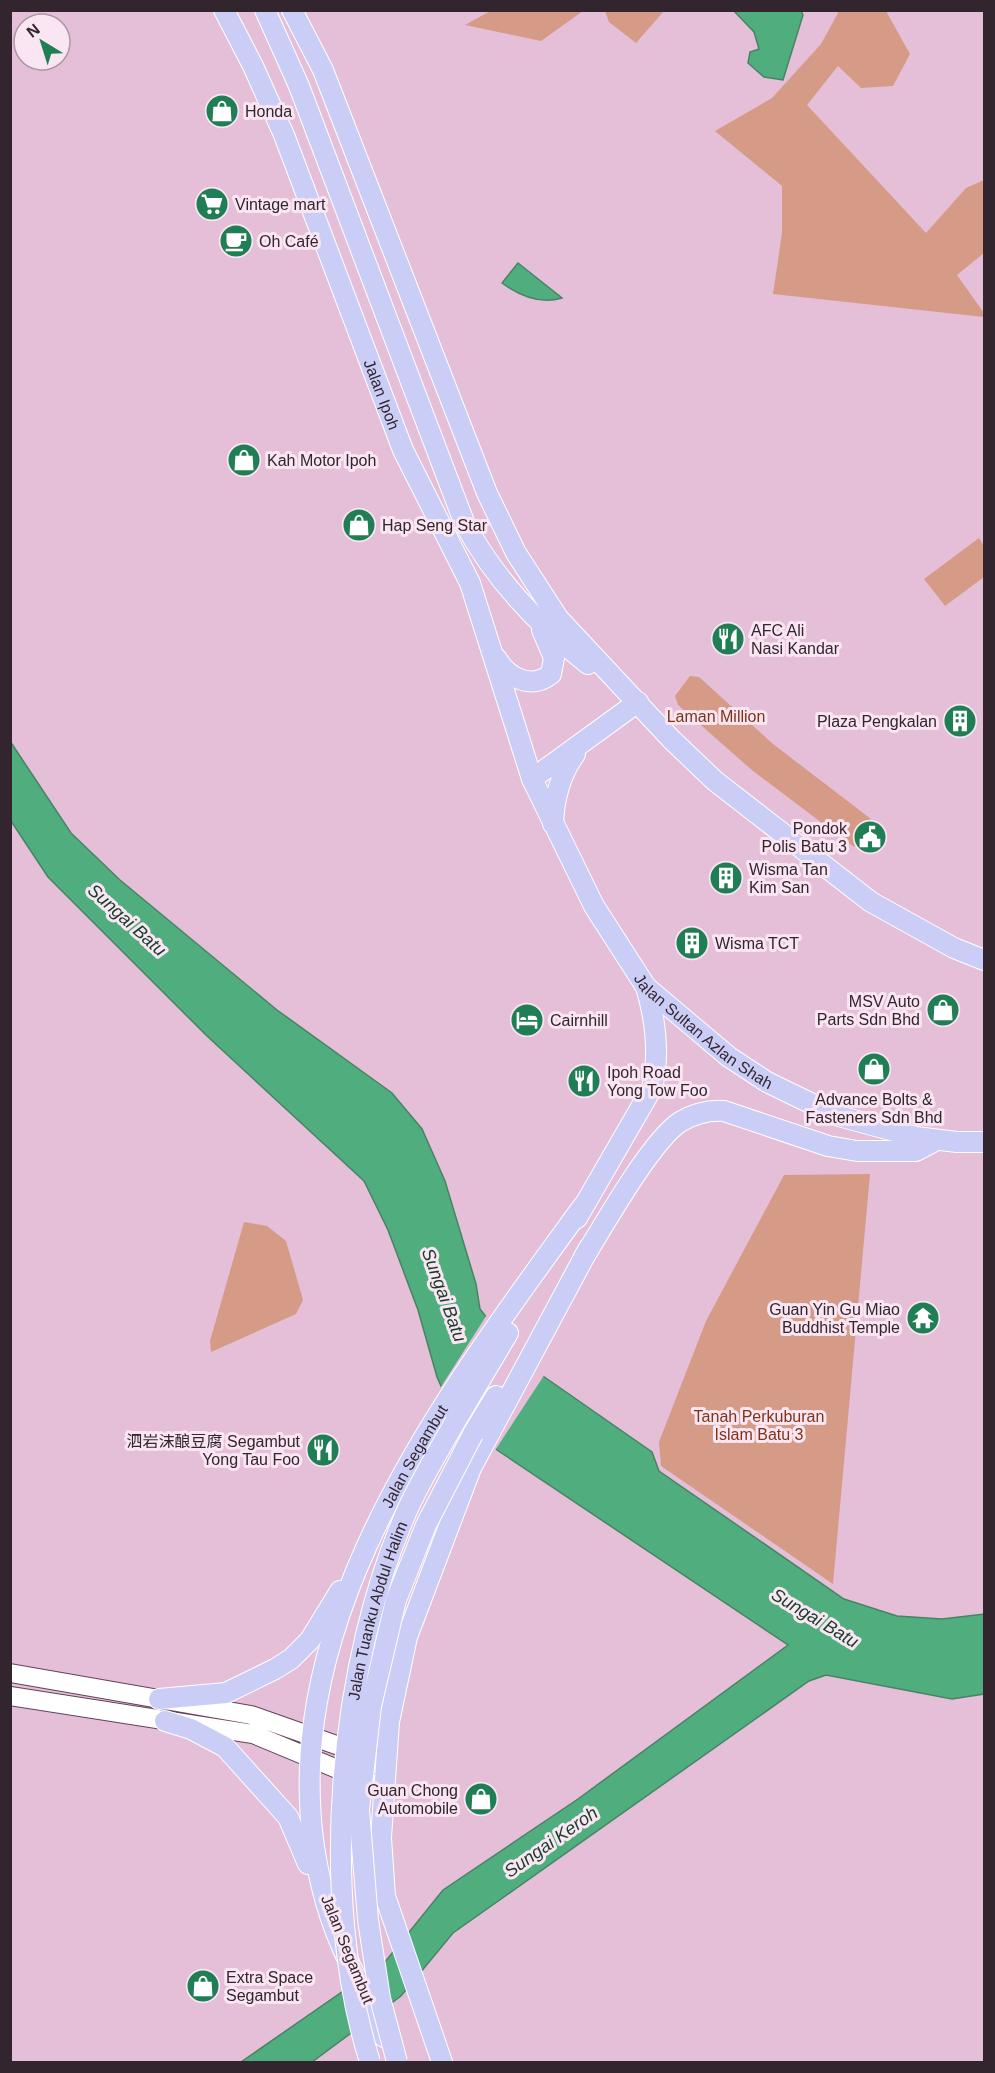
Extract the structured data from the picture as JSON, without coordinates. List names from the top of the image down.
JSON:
{
  "streets": {
    "main road": [
      "Jalan Ipoh",
      "Jalan Sultan Azlan Shah",
      "Jalan Segambut",
      "Jalan Tuanku Abdul Halim"
    ]
  },
  "crossings": [
    ["Jalan Ipoh", "Jalan Sultan Azlan Shah"],
    ["Jalan Segambut", "Jalan Tuanku Abdul Halim"]
  ],
  "water": ["Sungai Batu", "Sungai Keroh"],
  "parks": ["Laman Million", "Tanah Perkuburan Islam Batu 3"],
  "places": {
    "shop": [
      "Honda",
      "Kah Motor Ipoh",
      "Hap Seng Star",
      "MSV Auto Parts Sdn Bhd",
      "Advance Bolts & Fasteners Sdn Bhd",
      "Guan Chong Automobile",
      "Extra Space Segambut"
    ],
    "supermarket": ["Vintage mart"],
    "cafe": ["Oh Café"],
    "restaurant": ["AFC Ali Nasi Kandar", "Ipoh Road Yong Tow Foo", "泗岩沫酿豆腐 Segambut Yong Tau Foo"],
    "building": ["Plaza Pengkalan", "Wisma Tan Kim San", "Wisma TCT"],
    "public building": ["Pondok Polis Batu 3"],
    "hotel": ["Cairnhill"],
    "temple": ["Guan Yin Gu Miao Buddhist Temple"]
  },
  "north": "top left"
}
